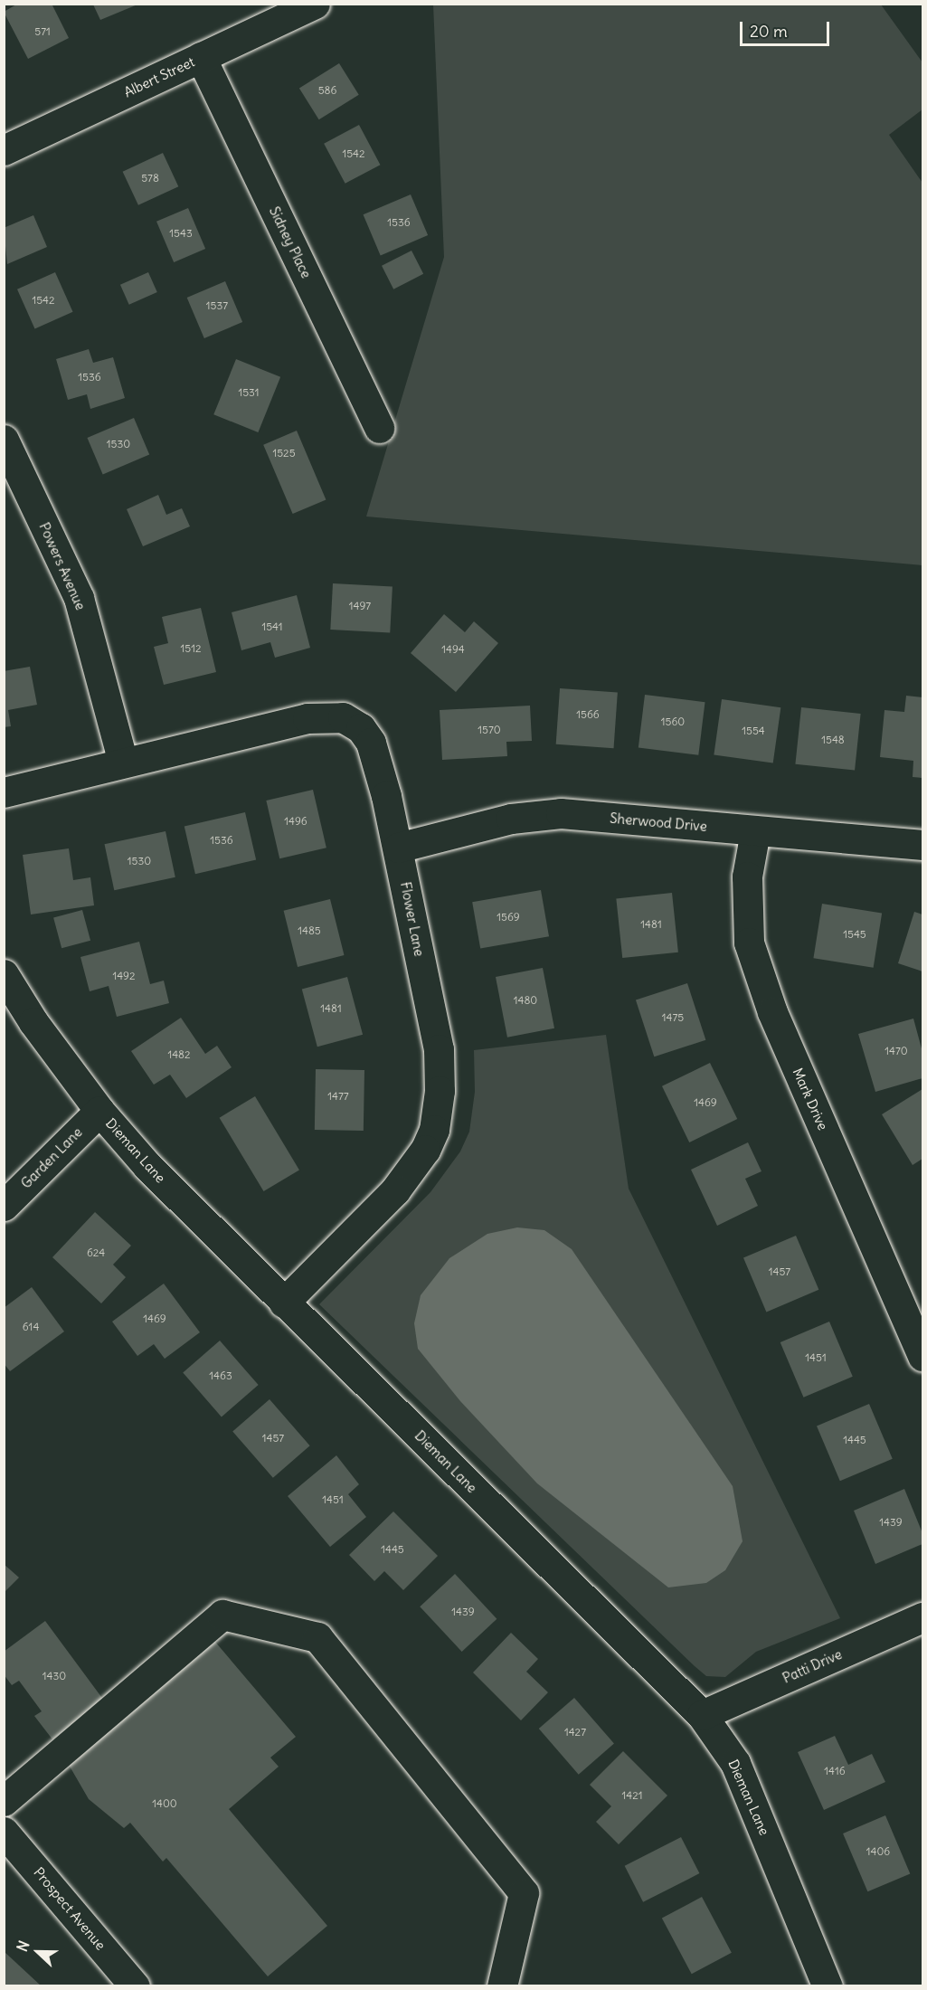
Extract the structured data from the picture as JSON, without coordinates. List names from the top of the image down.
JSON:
{
  "streets": {
    "street": [
      "Albert Street",
      "Sidney Place",
      "Powers Avenue",
      "Sherwood Drive",
      "Flower Lane",
      "Mark Drive",
      "Dieman Lane",
      "Garden Lane",
      "Patti Drive",
      "Prospect Avenue"
    ]
  },
  "crossings": [
    ["Albert Street", "Sidney Place"],
    ["Powers Avenue", "Flower Lane"],
    ["Sherwood Drive", "Flower Lane"],
    ["Sherwood Drive", "Mark Drive"],
    ["Flower Lane", "Dieman Lane"],
    ["Dieman Lane", "Garden Lane"],
    ["Dieman Lane", "Patti Drive"]
  ],
  "house_numbers": [
    "571",
    "586",
    "1542",
    "578",
    "1536",
    "1543",
    "1542",
    "1537",
    "1536",
    "1531",
    "1530",
    "1525",
    "1497",
    "1541",
    "1512",
    "1494",
    "1566",
    "1560",
    "1570",
    "1554",
    "1548",
    "1496",
    "1536",
    "1530",
    "1569",
    "1481",
    "1485",
    "1545",
    "1492",
    "1480",
    "1481",
    "1475",
    "1470",
    "1482",
    "1477",
    "1469",
    "624",
    "1457",
    "1469",
    "614",
    "1451",
    "1463",
    "1457",
    "1445",
    "1451",
    "1439",
    "1445",
    "1439",
    "1430",
    "1427",
    "1416",
    "1421",
    "1400",
    "1406"
  ],
  "scale_bar": "20 m",
  "north": "left"
}
